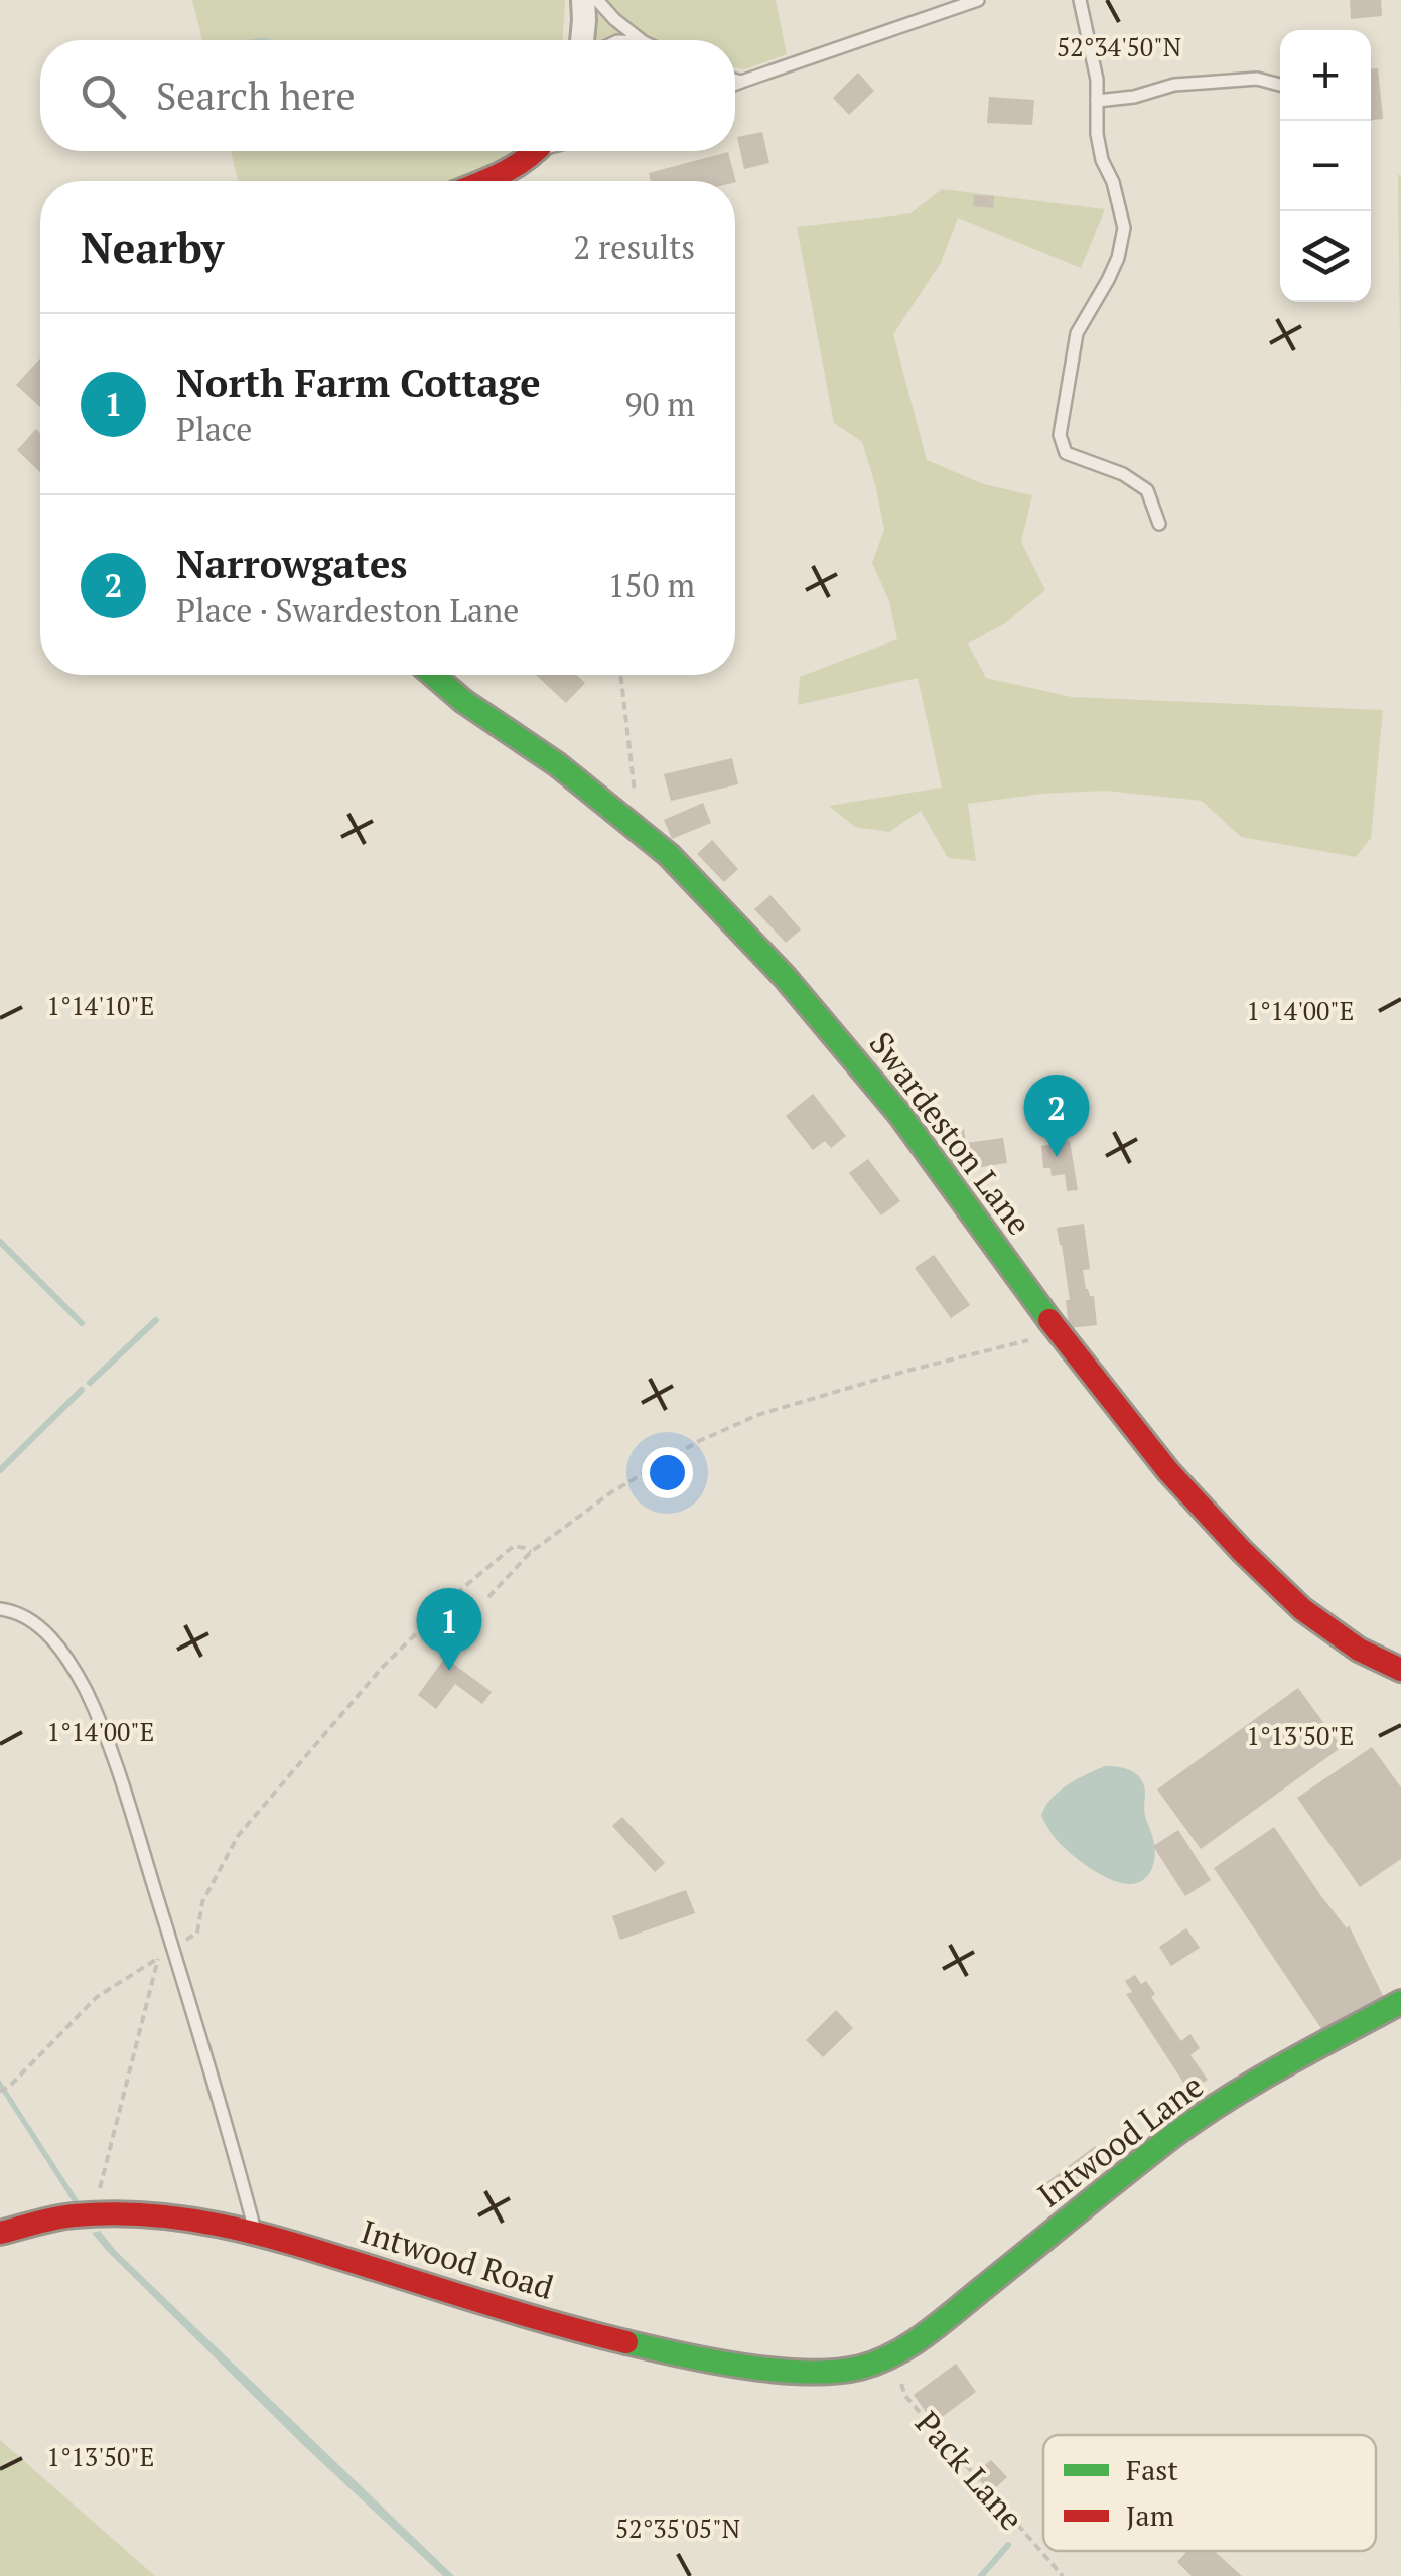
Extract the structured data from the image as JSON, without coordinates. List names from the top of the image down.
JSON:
{
  "streets": {
    "street": ["Swardeston Lane", "Intwood Lane", "Intwood Road"],
    "path": ["Pack Lane"]
  },
  "crossings": [
    ["Intwood Lane", "Intwood Road"],
    ["Intwood Lane", "Pack Lane"],
    ["Intwood Road", "Pack Lane"]
  ],
  "legend": ["Fast", "Jam"],
  "page": {
    "map_buttons": ["+", "−"],
    "search": "Search here",
    "heading": ["Nearby", "2 results"],
    "list": [
      {
        "mark": "1",
        "name": "North Farm Cottage",
        "note": "Place",
        "value": "90 m"
      },
      {
        "mark": "2",
        "name": "Narrowgates",
        "note": "Place · Swardeston Lane",
        "value": "150 m"
      }
    ],
    "pins": ["2", "1"]
  },
  "coordinates": [
    "52°34'50\"N",
    "1°14'10\"E",
    "1°14'00\"E",
    "1°13'50\"E",
    "52°35'05\"N"
  ]
}
